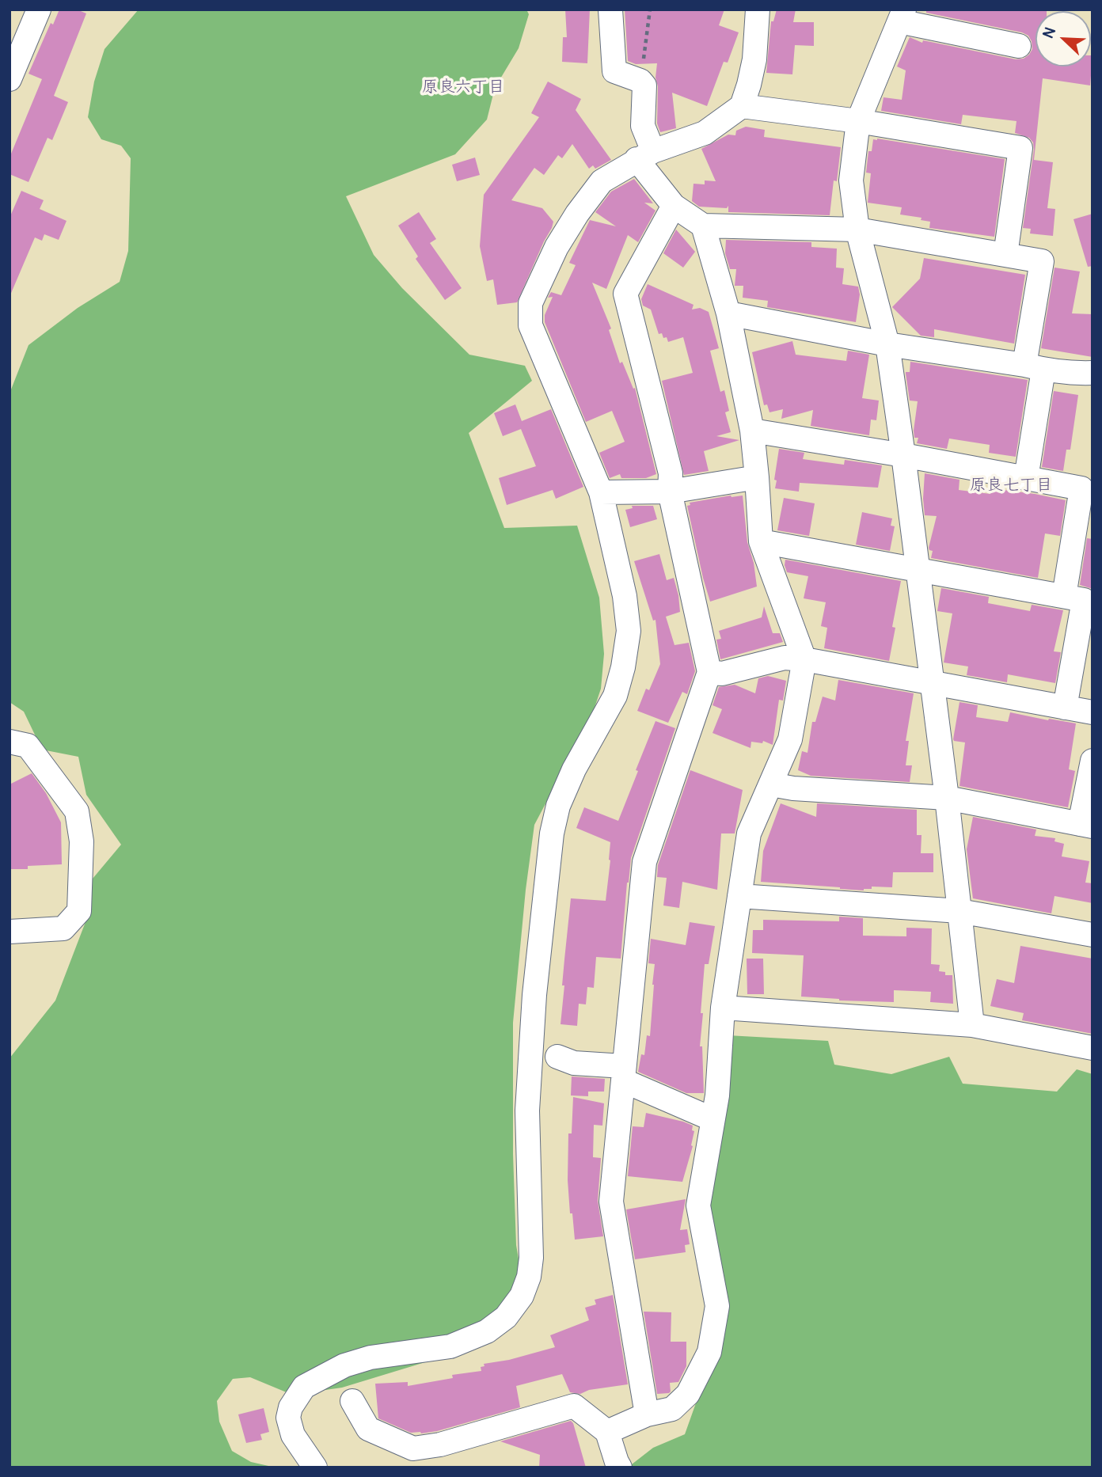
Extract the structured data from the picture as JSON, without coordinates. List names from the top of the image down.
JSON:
{
  "districts": ["原良六丁目", "原良七丁目"],
  "north": "top left"
}
